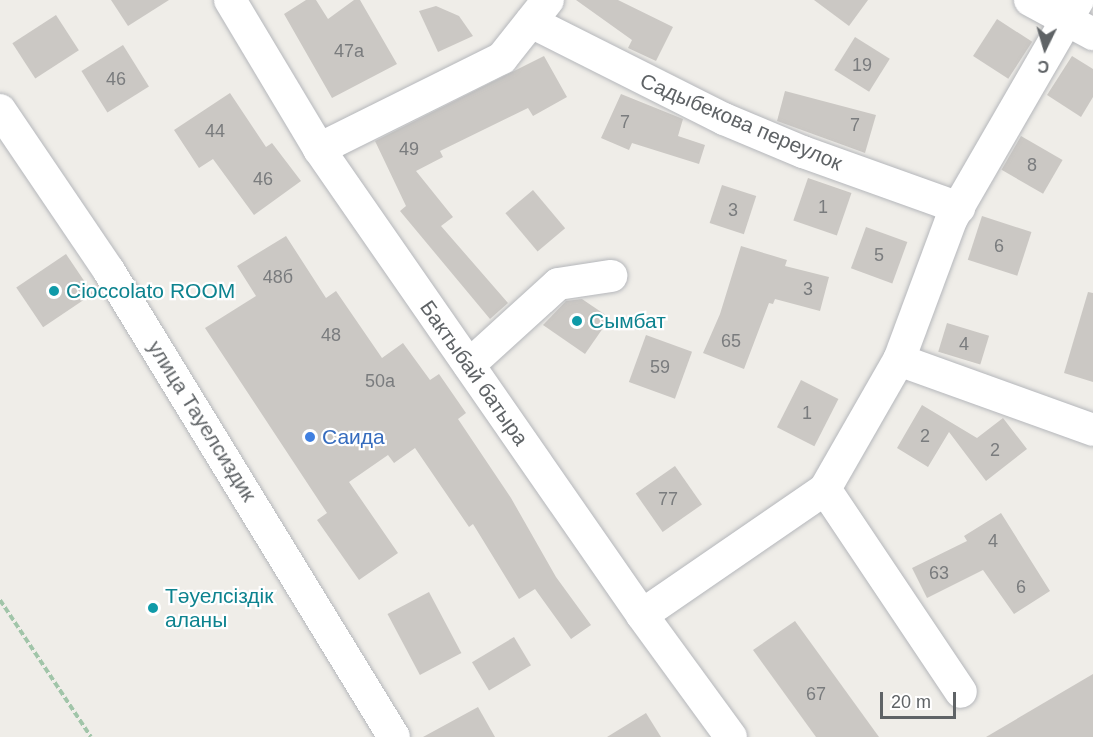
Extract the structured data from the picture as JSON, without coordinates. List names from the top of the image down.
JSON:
{
  "streets": {
    "street": ["Садыбекова переулок", "Бактыбай батыра", "улица Тауелсиздик"]
  },
  "places": [
    "Cioccolato ROOM",
    "Сымбат",
    "Саида",
    "Тәуелсіздік аланы"
  ],
  "house_numbers": [
    "47a",
    "19",
    "46",
    "7",
    "7",
    "44",
    "49",
    "8",
    "46",
    "1",
    "3",
    "6",
    "5",
    "48б",
    "3",
    "48",
    "65",
    "4",
    "59",
    "50а",
    "1",
    "2",
    "2",
    "77",
    "4",
    "63",
    "6",
    "67"
  ],
  "scale_bar": "20 m",
  "north": "bottom"
}
